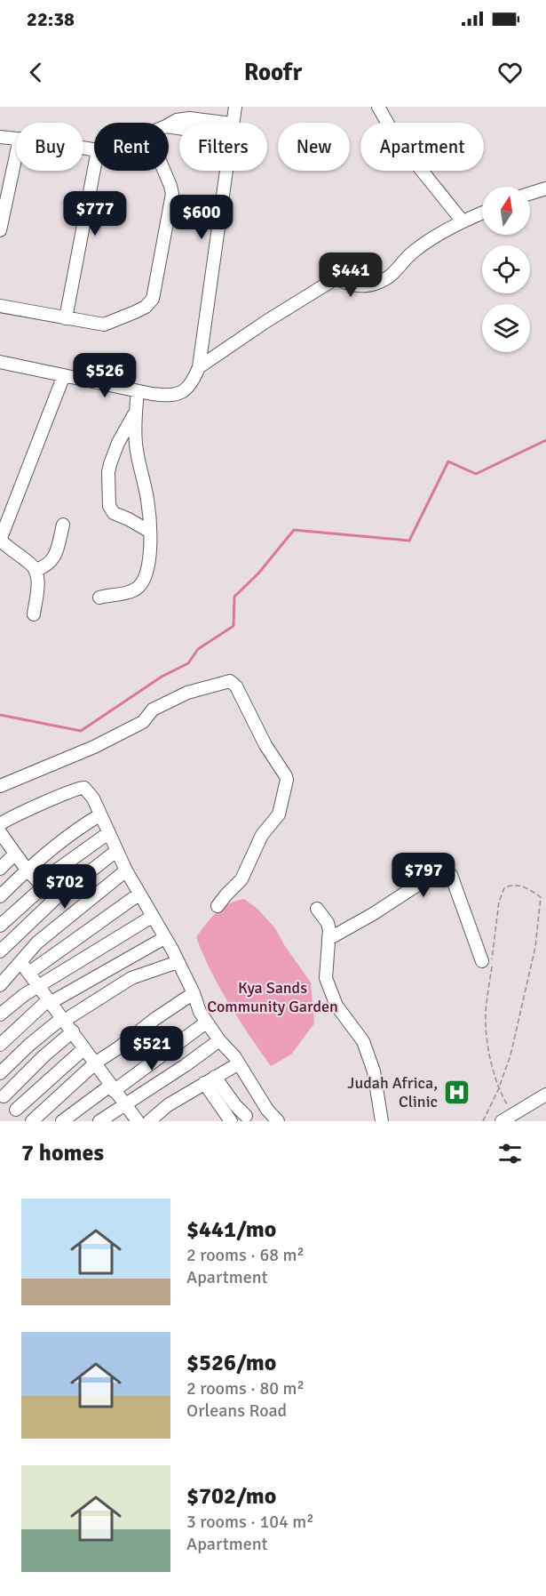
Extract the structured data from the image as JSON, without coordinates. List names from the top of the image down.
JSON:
{
  "parks": ["Kya Sands Community Garden"],
  "places": {
    "hospital": ["Judah Africa, Clinic"]
  },
  "north": "top",
  "page": {
    "status": "22:38",
    "header": "Roofr",
    "chip": [
      "Buy",
      "Rent",
      "Filters",
      "New",
      "Apartment"
    ],
    "price": [
      "$777",
      "$600",
      "$441",
      "$526",
      "$797",
      "$702",
      "$521"
    ],
    "heading": "7 homes",
    "list": [
      {
        "name": "$441/mo",
        "note": "2 rooms · 68 m² · Apartment"
      },
      {
        "name": "$526/mo",
        "note": "2 rooms · 80 m² · Orleans Road"
      },
      {
        "name": "$702/mo",
        "note": "3 rooms · 104 m² · Apartment"
      }
    ]
  }
}
